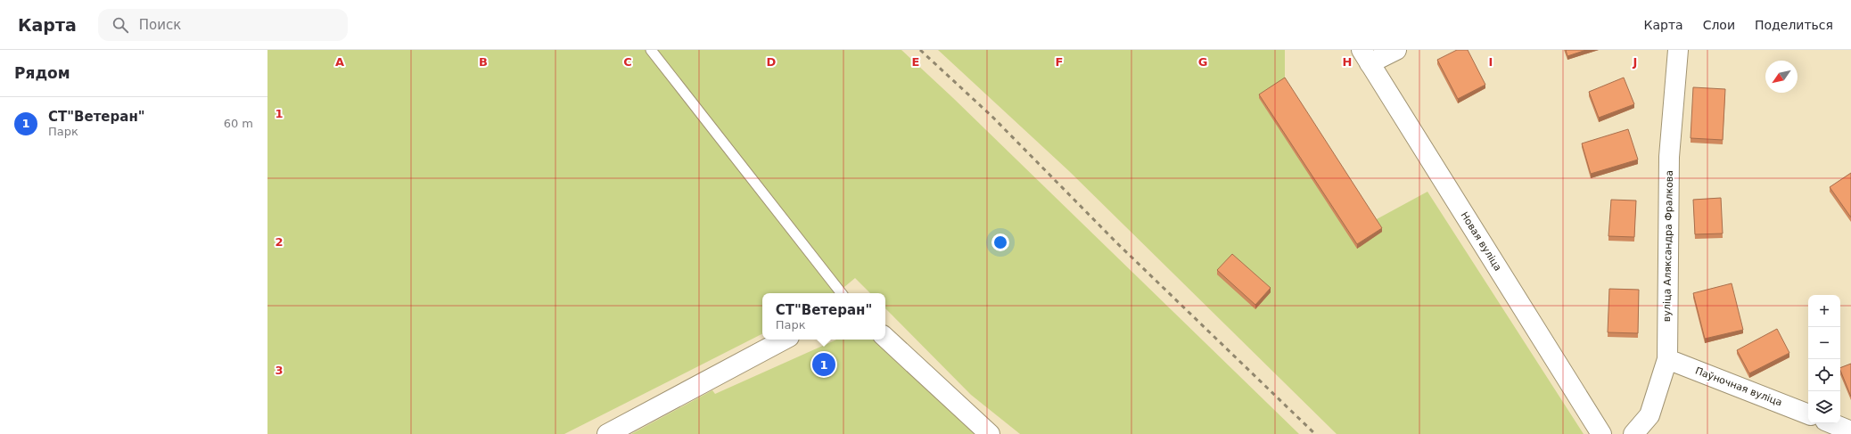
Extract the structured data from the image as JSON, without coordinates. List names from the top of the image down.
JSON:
{
  "streets": {
    "street": ["Новая вуліца", "вуліца Аляксандра Фралкова", "Паўночная вуліца"]
  },
  "crossings": [
    ["вуліца Аляксандра Фралкова", "Паўночная вуліца"]
  ],
  "north": "bottom left",
  "page": {
    "header": "Карта",
    "search": "Поиск",
    "nav": ["Карта", "Слои", "Поделиться"],
    "heading": "Рядом",
    "list": [
      {
        "mark": "1",
        "name": "СТ\"Ветеран\"",
        "note": "Парк",
        "value": "60 m"
      }
    ],
    "popup": ["СТ\"Ветеран\"", "Парк"],
    "map_buttons": ["+", "−"],
    "pins": "1"
  },
  "grid": {
    "columns": [
      "A",
      "B",
      "C",
      "D",
      "E",
      "F",
      "G",
      "H",
      "I",
      "J"
    ],
    "rows": ["1", "2", "3"]
  }
}
